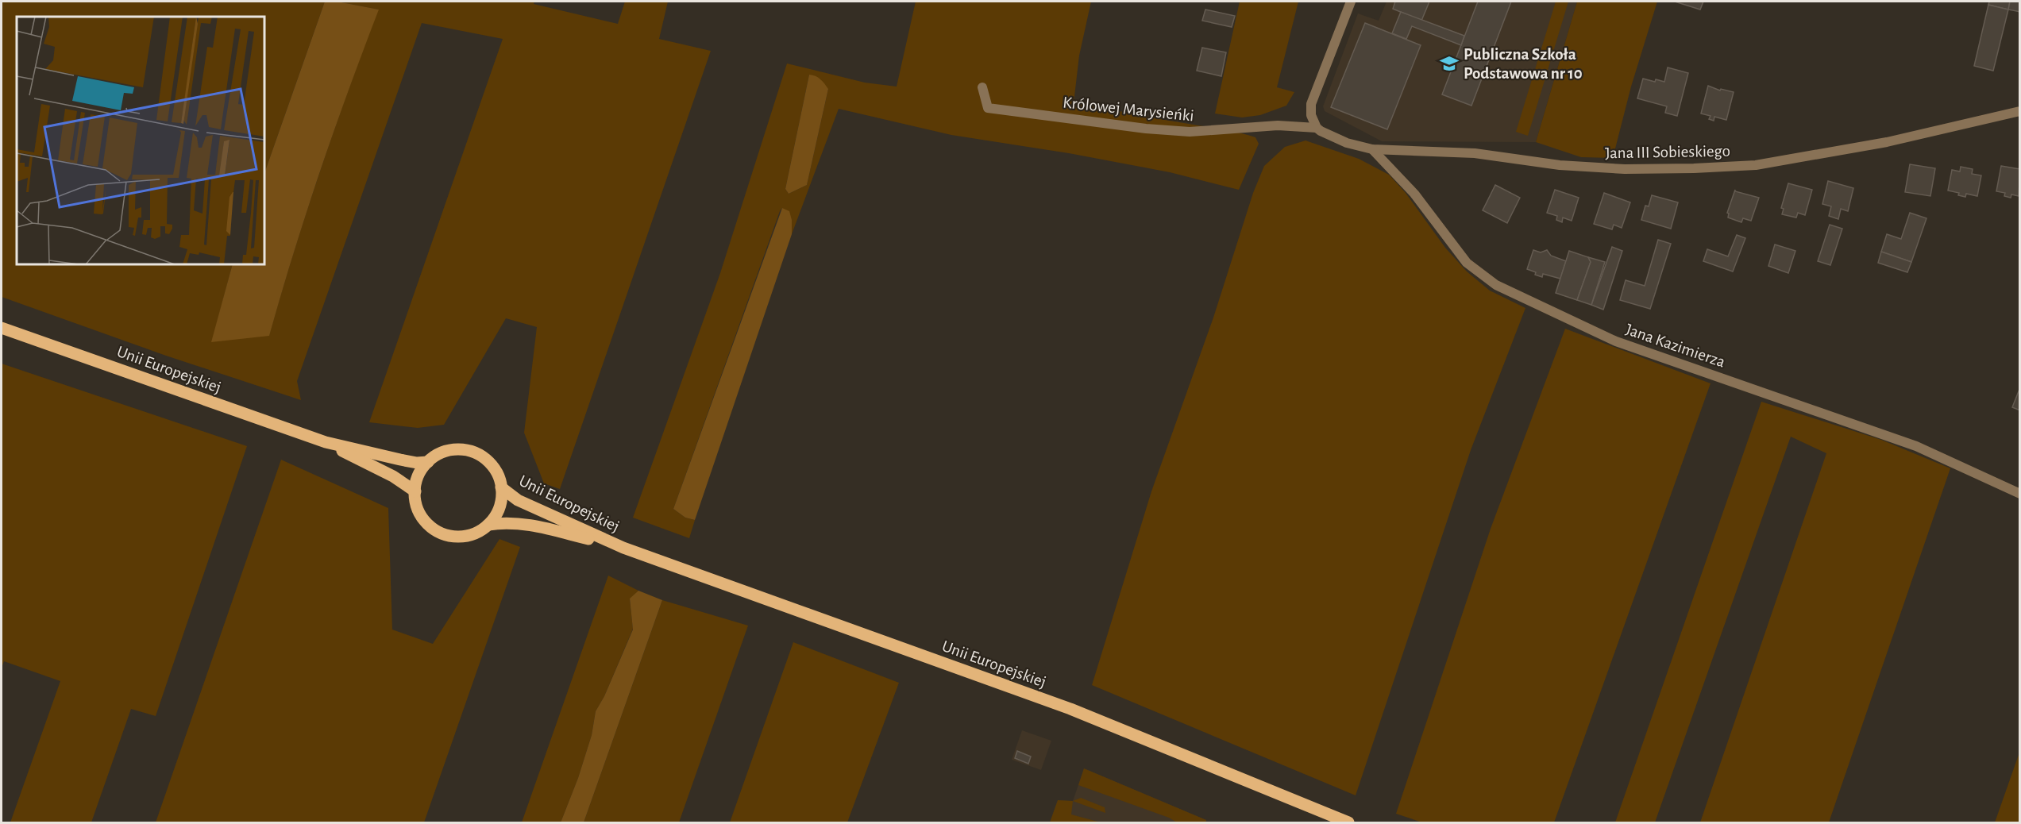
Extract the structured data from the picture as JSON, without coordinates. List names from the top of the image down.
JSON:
{
  "streets": {
    "main road": ["Unii Europejskiej"],
    "street": ["Królowej Marysieńki", "Jana III Sobieskiego", "Jana Kazimierza"]
  },
  "crossings": [
    ["Królowej Marysieńki", "Jana III Sobieskiego"],
    ["Jana III Sobieskiego", "Jana Kazimierza"]
  ],
  "places": {
    "school or university": ["Publiczna Szkoła Podstawowa nr 10"]
  }
}
